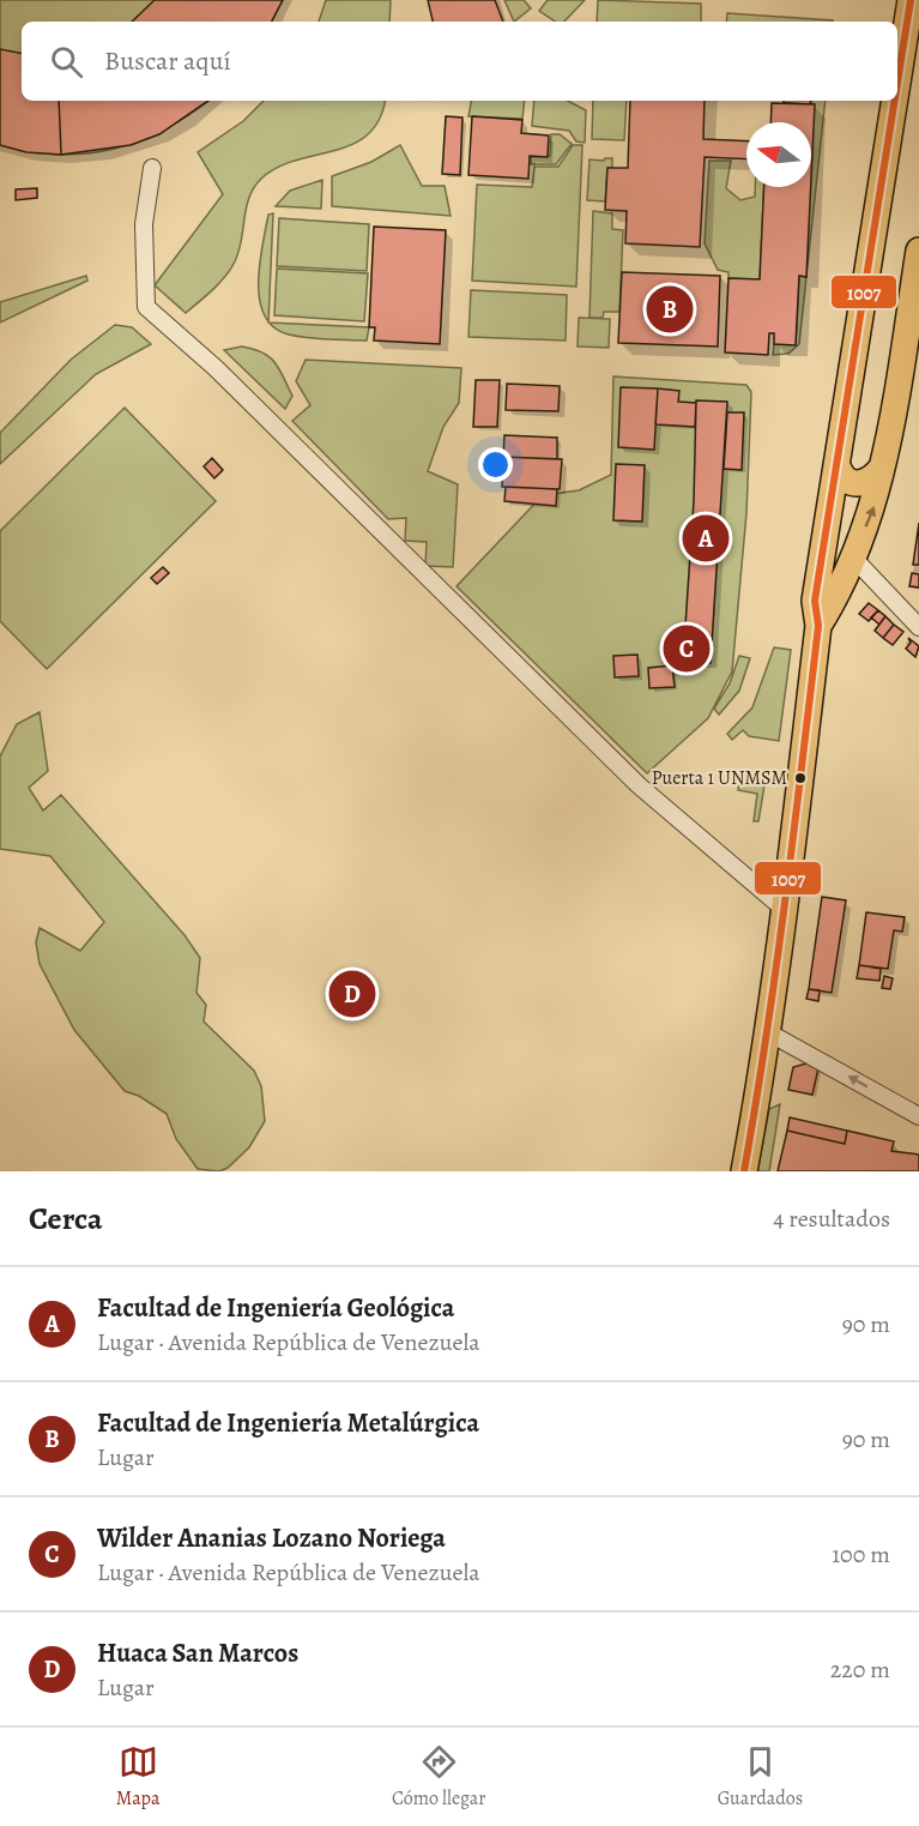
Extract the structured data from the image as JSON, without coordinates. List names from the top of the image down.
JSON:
{
  "places": ["Puerta 1 UNMSM"],
  "lines": ["transit line 1007"],
  "north": "left",
  "page": {
    "search": "Buscar aquí",
    "pins": [
      "B",
      "A",
      "C",
      "D"
    ],
    "heading": ["Cerca", "4 resultados"],
    "list": [
      {
        "mark": "A",
        "name": "Facultad de Ingeniería Geológica",
        "note": "Lugar · Avenida República de Venezuela",
        "value": "90 m"
      },
      {
        "mark": "B",
        "name": "Facultad de Ingeniería Metalúrgica",
        "note": "Lugar",
        "value": "90 m"
      },
      {
        "mark": "C",
        "name": "Wilder Ananias Lozano Noriega",
        "note": "Lugar · Avenida República de Venezuela",
        "value": "100 m"
      },
      {
        "mark": "D",
        "name": "Huaca San Marcos",
        "note": "Lugar",
        "value": "220 m"
      }
    ],
    "nav": ["Mapa", "Cómo llegar", "Guardados"]
  }
}
